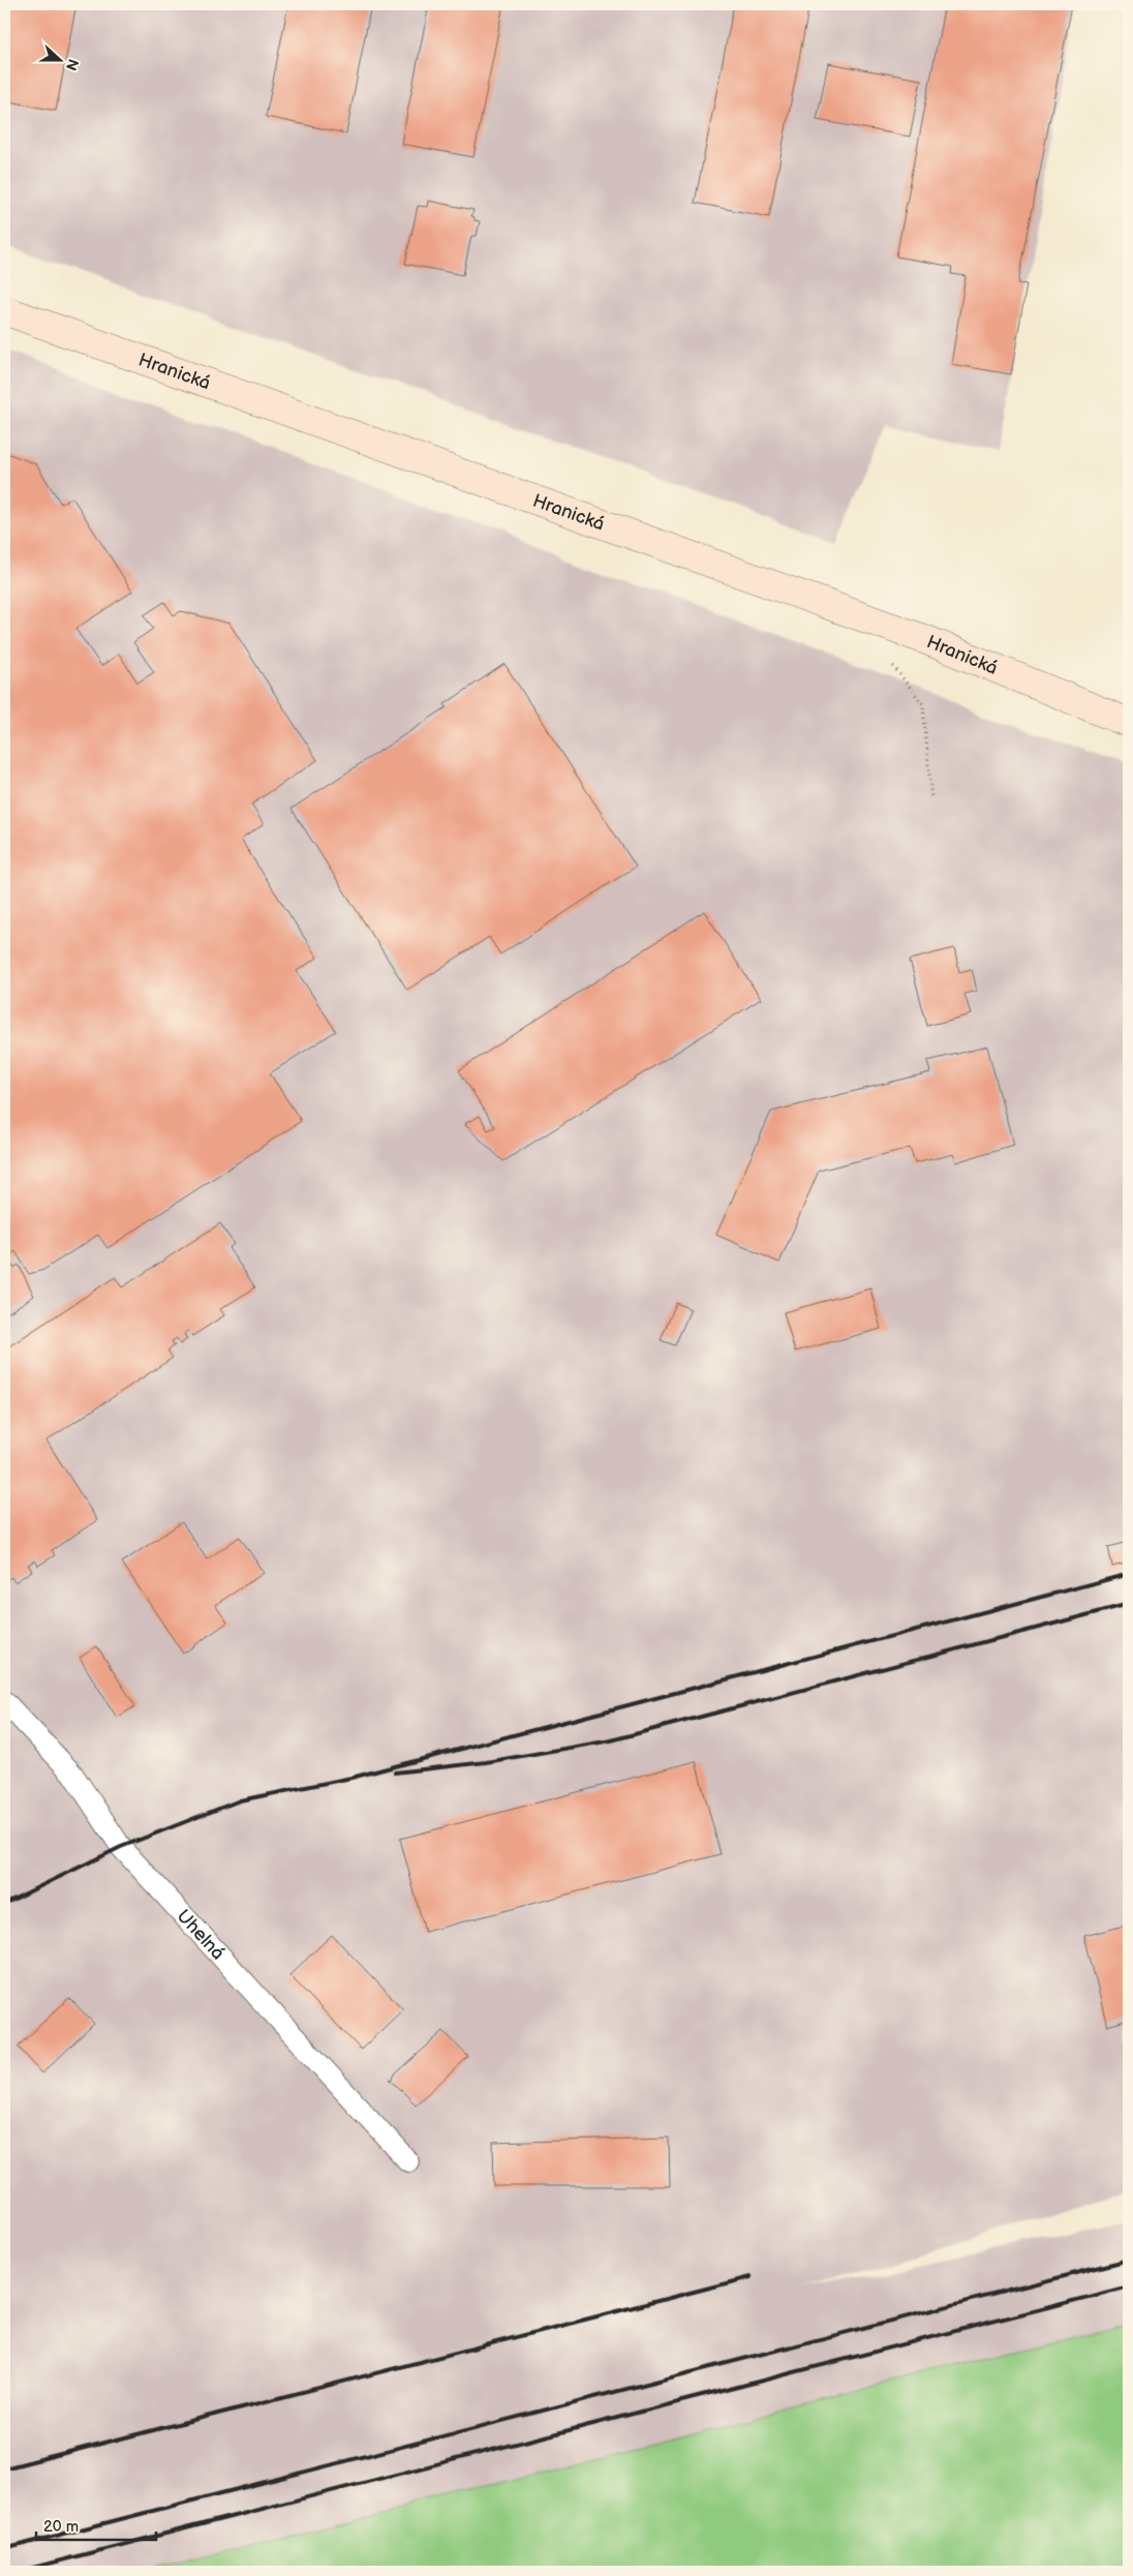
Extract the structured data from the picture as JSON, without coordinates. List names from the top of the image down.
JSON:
{
  "streets": {
    "street": ["Hranická"],
    "lane": ["Uhelná"]
  },
  "scale_bar": "20 m",
  "north": "right"
}
